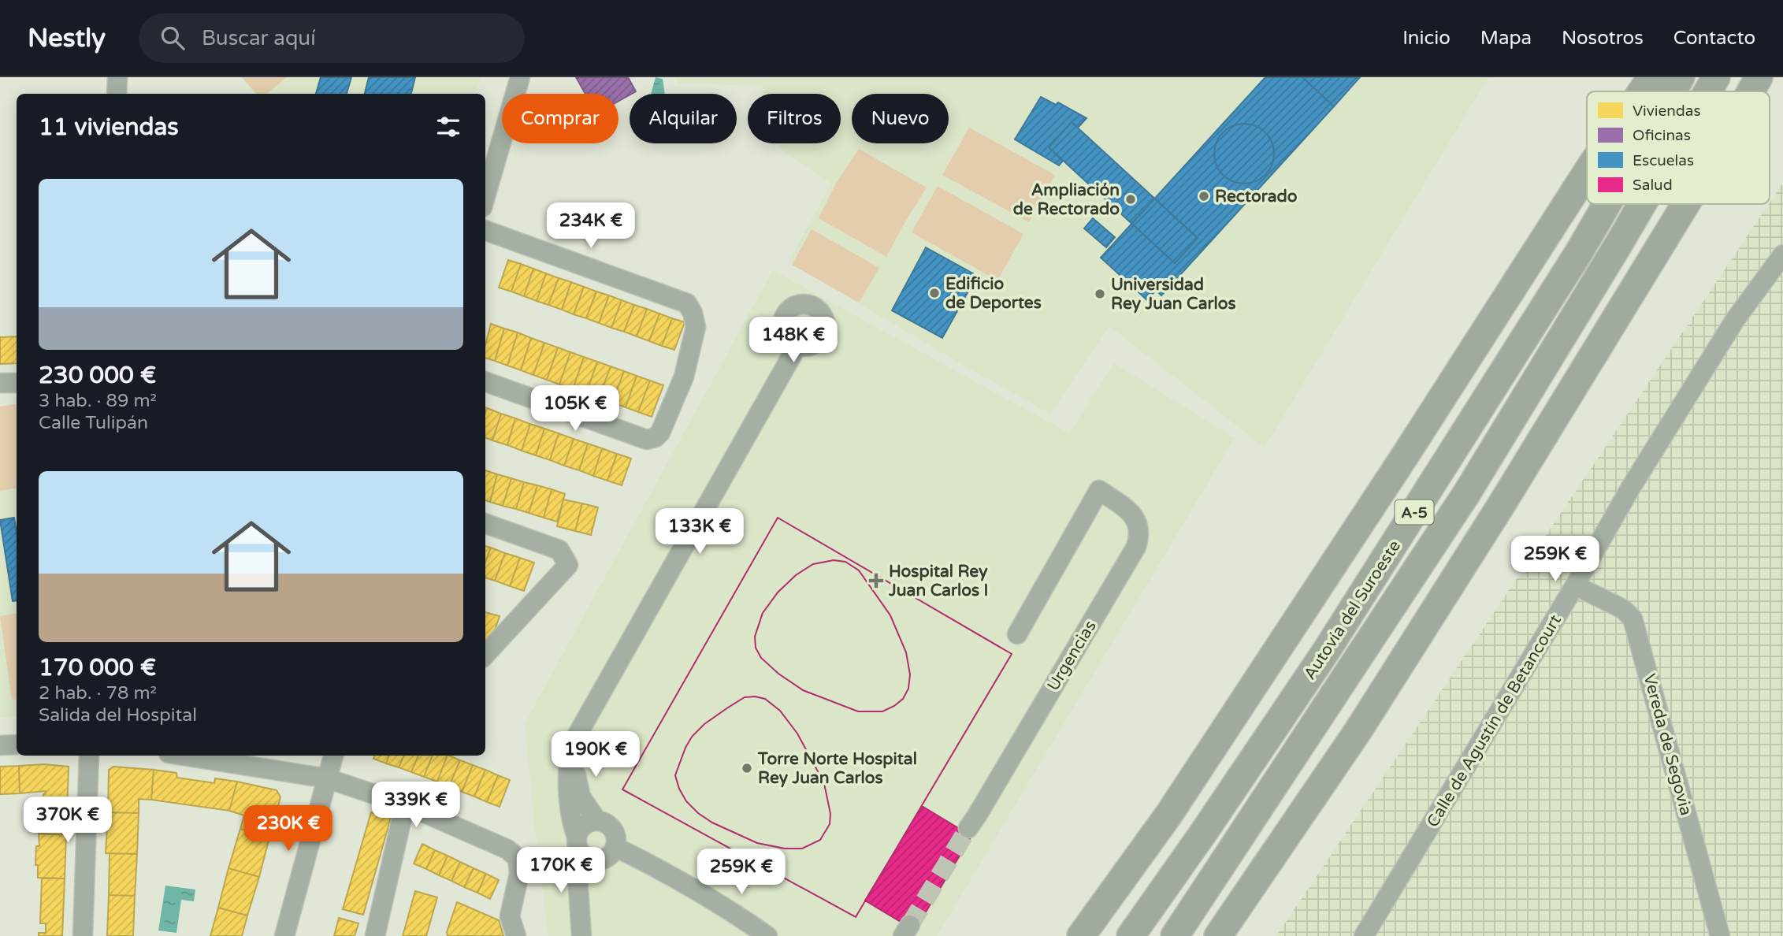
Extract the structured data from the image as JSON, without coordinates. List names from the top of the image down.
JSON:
{
  "streets": {
    "highway": ["A-5", "Autovía del Suroeste"],
    "street": ["Urgencias", "Calle de Agustín de Betancourt", "Vereda de Segovia"]
  },
  "crossings": [
    ["Calle de Agustín de Betancourt", "Vereda de Segovia"]
  ],
  "places": {
    "other": [
      "Rectorado",
      "Ampliación de Rectorado",
      "Edificio de Deportes",
      "Universidad Rey Juan Carlos",
      "Torre Norte Hospital Rey Juan Carlos"
    ],
    "health": ["Hospital Rey Juan Carlos I"]
  },
  "legend": [
    "Viviendas",
    "Oficinas",
    "Escuelas",
    "Salud"
  ],
  "page": {
    "header": "Nestly",
    "search": "Buscar aquí",
    "nav": [
      "Inicio",
      "Mapa",
      "Nosotros",
      "Contacto"
    ],
    "chip": [
      "Comprar",
      "Alquilar",
      "Filtros",
      "Nuevo"
    ],
    "heading": "11 viviendas",
    "list": [
      {
        "name": "230 000 €",
        "note": "3 hab. · 89 m² · Calle Tulipán"
      },
      {
        "name": "170 000 €",
        "note": "2 hab. · 78 m² · Salida del Hospital"
      }
    ],
    "price": [
      "234K €",
      "148K €",
      "105K €",
      "133K €",
      "259K €",
      "190K €",
      "339K €",
      "370K €",
      "230K €",
      "170K €",
      "259K €"
    ]
  }
}
